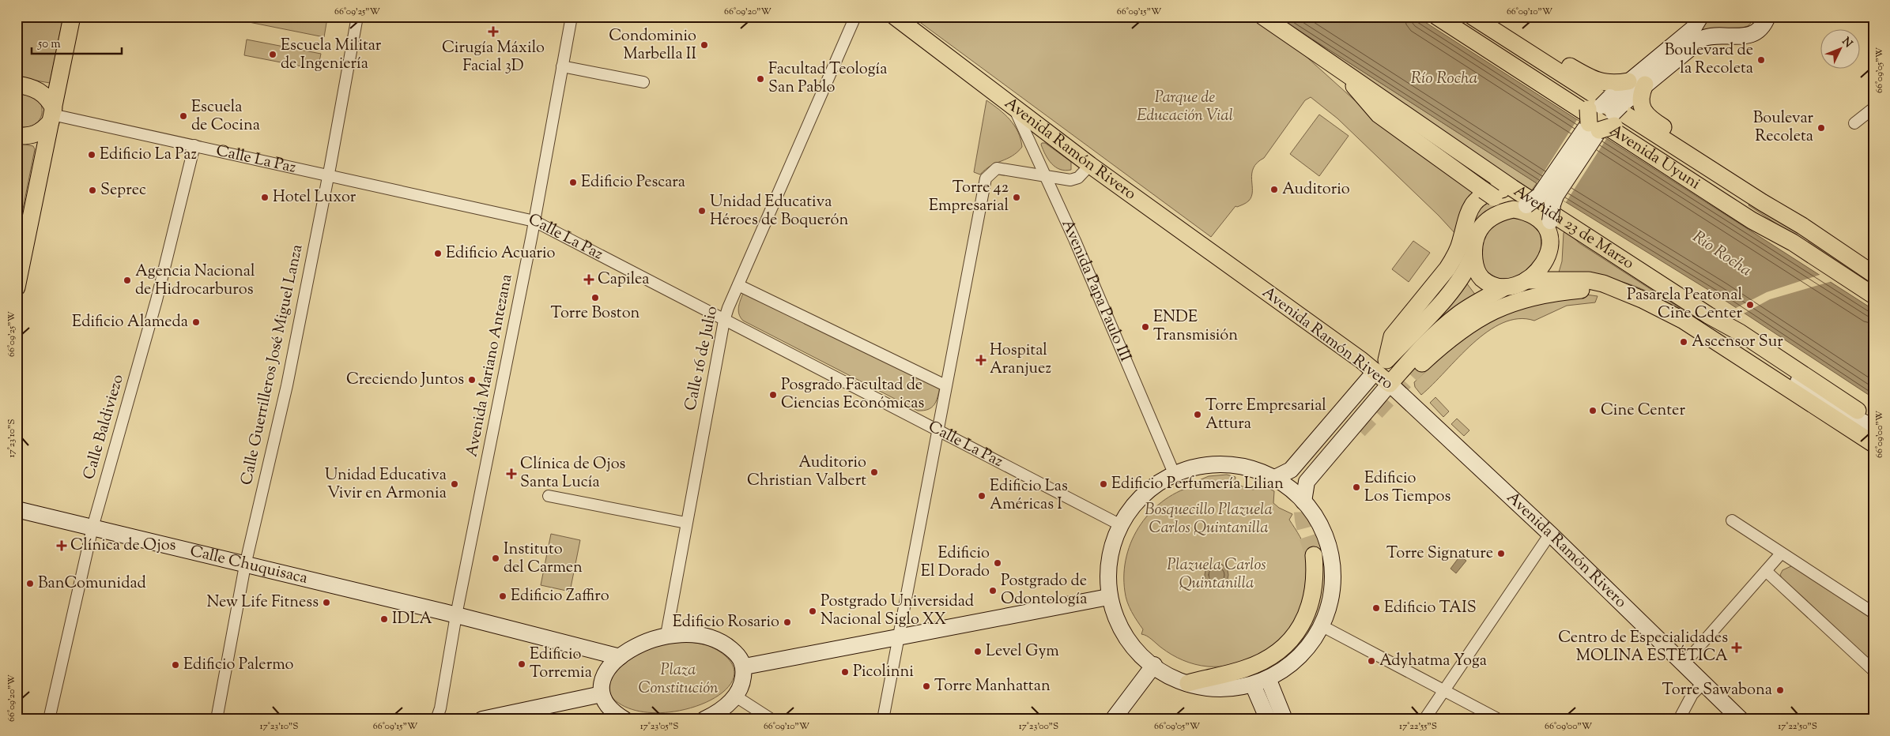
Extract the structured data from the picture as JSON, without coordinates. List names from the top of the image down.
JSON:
{
  "streets": {
    "main road": [
      "Avenida Ramón Rivero",
      "Avenida Uyuni",
      "Avenida 23 de Marzo",
      "Calle Chuquisaca"
    ],
    "street": [
      "Calle La Paz",
      "Avenida Papa Paulo III",
      "Calle 16 de Julio",
      "Calle Guerrilleros José Miguel Lanza",
      "Avenida Mariano Antezana",
      "Calle Baldiviezo"
    ]
  },
  "crossings": [
    ["Avenida Ramón Rivero", "Avenida Papa Paulo III"],
    ["Calle La Paz", "Calle 16 de Julio"],
    ["Calle La Paz", "Calle Guerrilleros José Miguel Lanza"],
    ["Calle La Paz", "Avenida Mariano Antezana"],
    ["Calle La Paz", "Calle Baldiviezo"],
    ["Calle Guerrilleros José Miguel Lanza", "Calle Chuquisaca"],
    ["Avenida Mariano Antezana", "Calle Chuquisaca"],
    ["Calle Baldiviezo", "Calle Chuquisaca"]
  ],
  "water": ["Río Rocha"],
  "parks": [
    "Parque de Educación Vial",
    "Bosquecillo Plazuela Carlos Quintanilla",
    "Plazuela Carlos Quintanilla",
    "Plaza Constitución"
  ],
  "places": {
    "health": [
      "Cirugía Máxilo Facial 3D",
      "Capilea",
      "Hospital Aranjuez",
      "Clínica de Ojos Santa Lucía",
      "Clínica de Ojos",
      "Centro de Especialidades MOLINA ESTÉTICA"
    ],
    "other": [
      "Condominio Marbella II",
      "Escuela Militar de Ingeniería",
      "Boulevard de la Recoleta",
      "Facultad Teología San Pablo",
      "Escuela de Cocina",
      "Boulevar Recoleta",
      "Edificio La Paz",
      "Edificio Pescara",
      "Auditorio",
      "Seprec",
      "Hotel Luxor",
      "Torre 42 Empresarial",
      "Unidad Educativa Héroes de Boquerón",
      "Edificio Acuario",
      "Agencia Nacional de Hidrocarburos",
      "Torre Boston",
      "Pasarela Peatonal Cine Center",
      "Edificio Alameda",
      "ENDE Transmisión",
      "Ascensor Sur",
      "Creciendo Juntos",
      "Posgrado Facultad de Ciencias Económicas",
      "Cine Center",
      "Torre Empresarial Attura",
      "Auditorio Christian Valbert",
      "Unidad Educativa Vivir en Armonia",
      "Edificio Perfumería Lilian",
      "Edificio Los Tiempos",
      "Edificio Las Américas I",
      "Torre Signature",
      "Instituto del Carmen",
      "Edificio El Dorado",
      "BanComunidad",
      "Postgrado de Odontología",
      "Edificio Zaffiro",
      "New Life Fitness",
      "Edificio TAIS",
      "Postgrado Universidad Nacional Siglo XX",
      "IDLA",
      "Edificio Rosario",
      "Level Gym",
      "Adyhatma Yoga",
      "Edificio Torremia",
      "Edificio Palermo",
      "Picolinni",
      "Torre Manhattan",
      "Torre Sawabona"
    ]
  },
  "scale_bar": "50 m",
  "north": "top right",
  "coordinates": [
    "66°09'25\"W",
    "66°09'20\"W",
    "66°09'15\"W",
    "66°09'10\"W",
    "66°09'05\"W",
    "66°09'00\"W",
    "17°23'10\"S",
    "17°23'05\"S",
    "17°23'00\"S",
    "17°22'55\"S",
    "17°22'50\"S"
  ]
}
